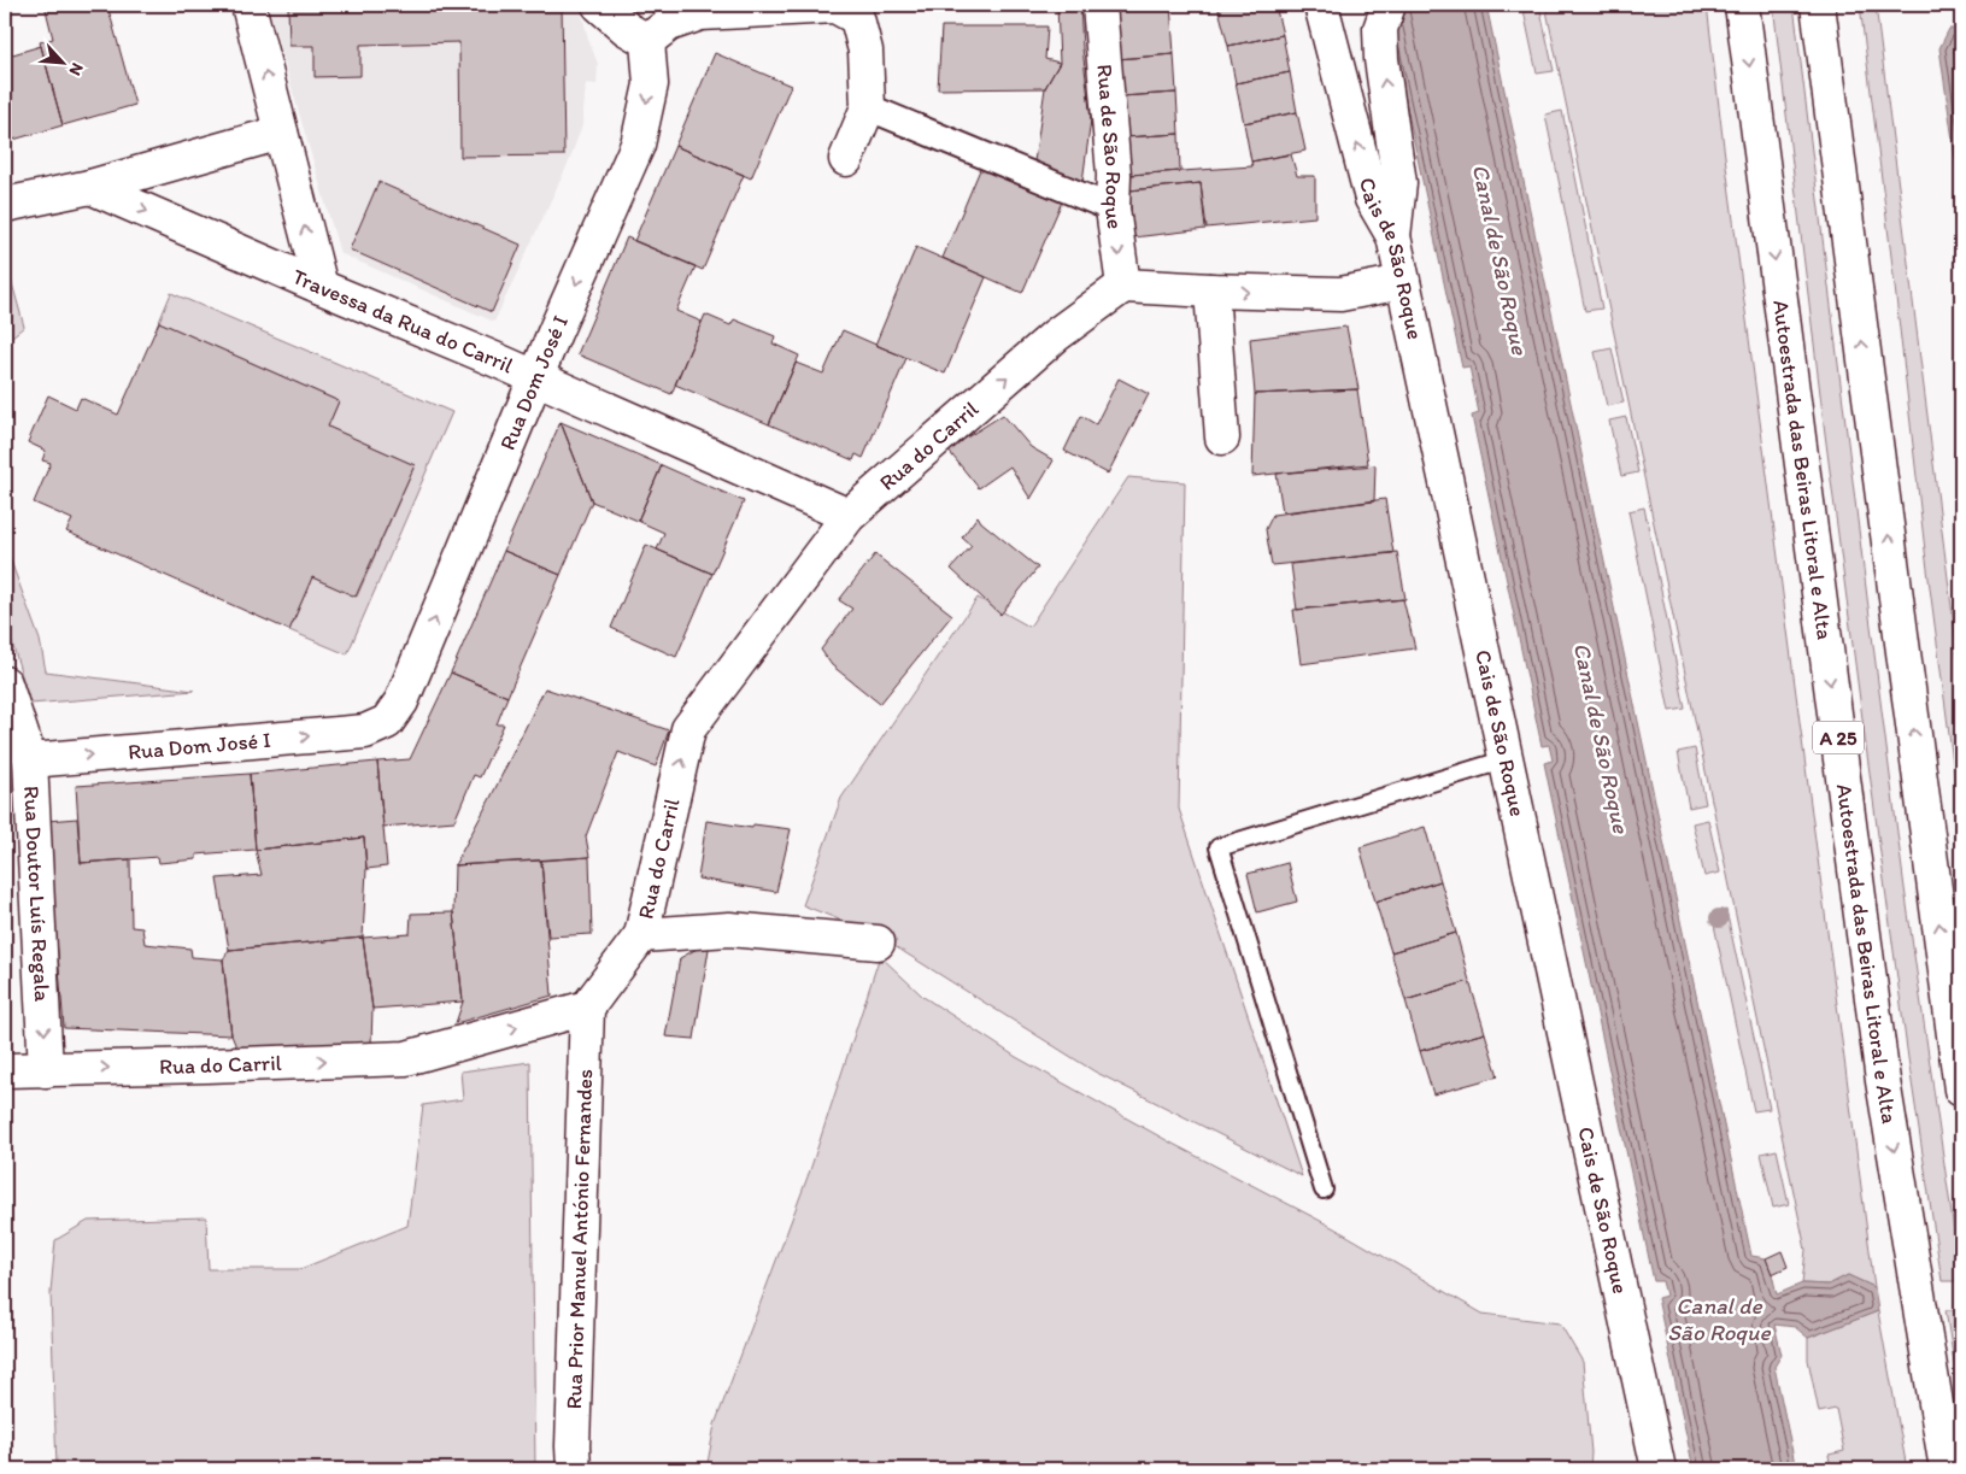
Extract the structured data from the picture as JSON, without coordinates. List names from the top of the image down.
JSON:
{
  "streets": {
    "main road": [
      "Rua de São Roque",
      "Cais de São Roque",
      "Travessa da Rua do Carril",
      "Rua Dom José I",
      "Rua do Carril",
      "Autoestrada das Beiras Litoral e Alta",
      "A 25",
      "Rua Doutor Luís Regala",
      "Rua Prior Manuel António Fernandes"
    ]
  },
  "crossings": [
    ["Rua de São Roque", "Rua do Carril"],
    ["Travessa da Rua do Carril", "Rua Dom José I"],
    ["Travessa da Rua do Carril", "Rua do Carril"],
    ["Rua Dom José I", "Rua Doutor Luís Regala"],
    ["Rua do Carril", "Rua Doutor Luís Regala"],
    ["Rua do Carril", "Rua Prior Manuel António Fernandes"]
  ],
  "one_way": ["Rua do Carril", "Rua Doutor Luís Regala"],
  "water": ["Canal de São Roque"],
  "north": "bottom right"
}
